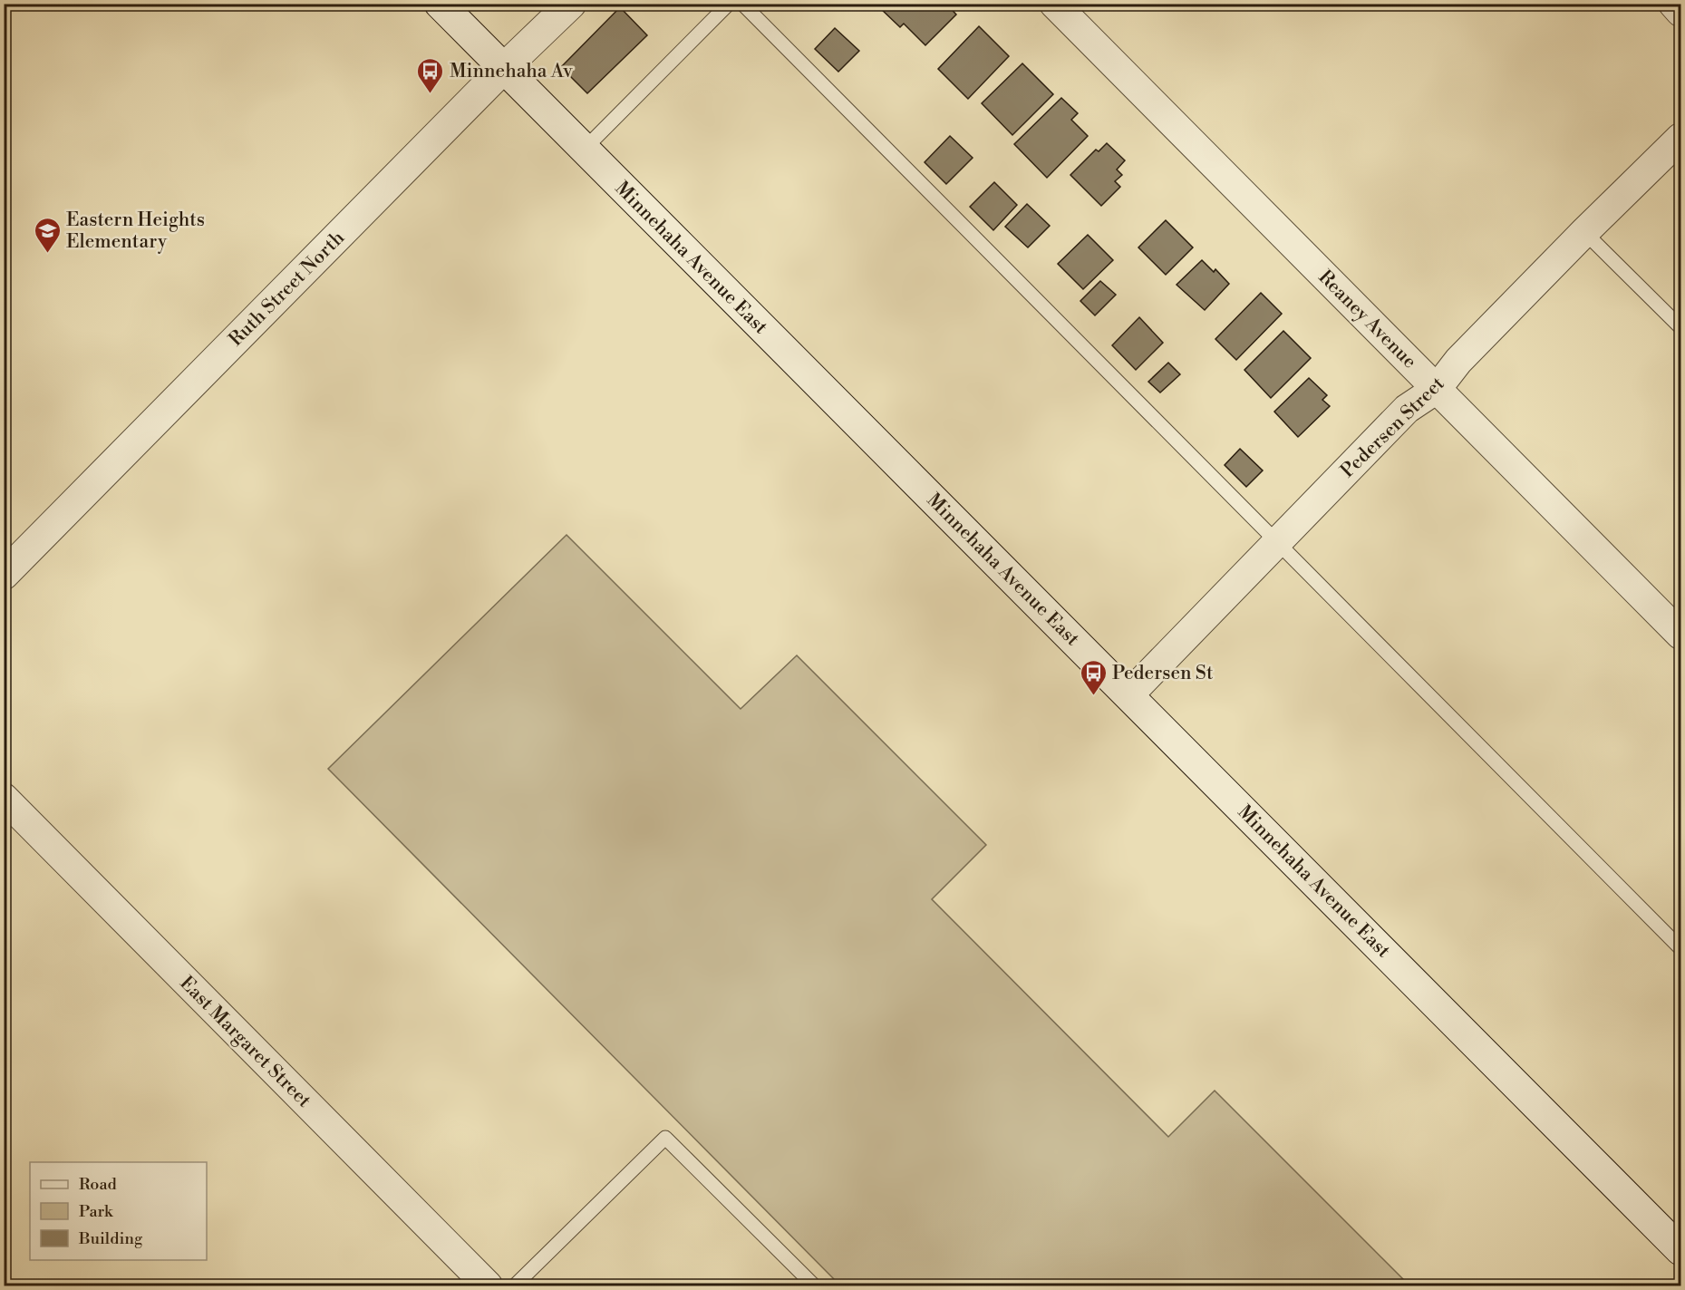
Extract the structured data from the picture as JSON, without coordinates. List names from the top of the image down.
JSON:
{
  "streets": {
    "main road": ["Minnehaha Avenue East", "Ruth Street North"],
    "street": ["Reaney Avenue", "Pedersen Street", "East Margaret Street"]
  },
  "crossings": [
    ["Minnehaha Avenue East", "Ruth Street North"],
    ["Minnehaha Avenue East", "Pedersen Street"],
    ["Reaney Avenue", "Pedersen Street"]
  ],
  "places": {
    "bus stop": ["Minnehaha Av", "Pedersen St"],
    "school or university": ["Eastern Heights Elementary"]
  },
  "legend": ["Road", "Park", "Building"]
}
